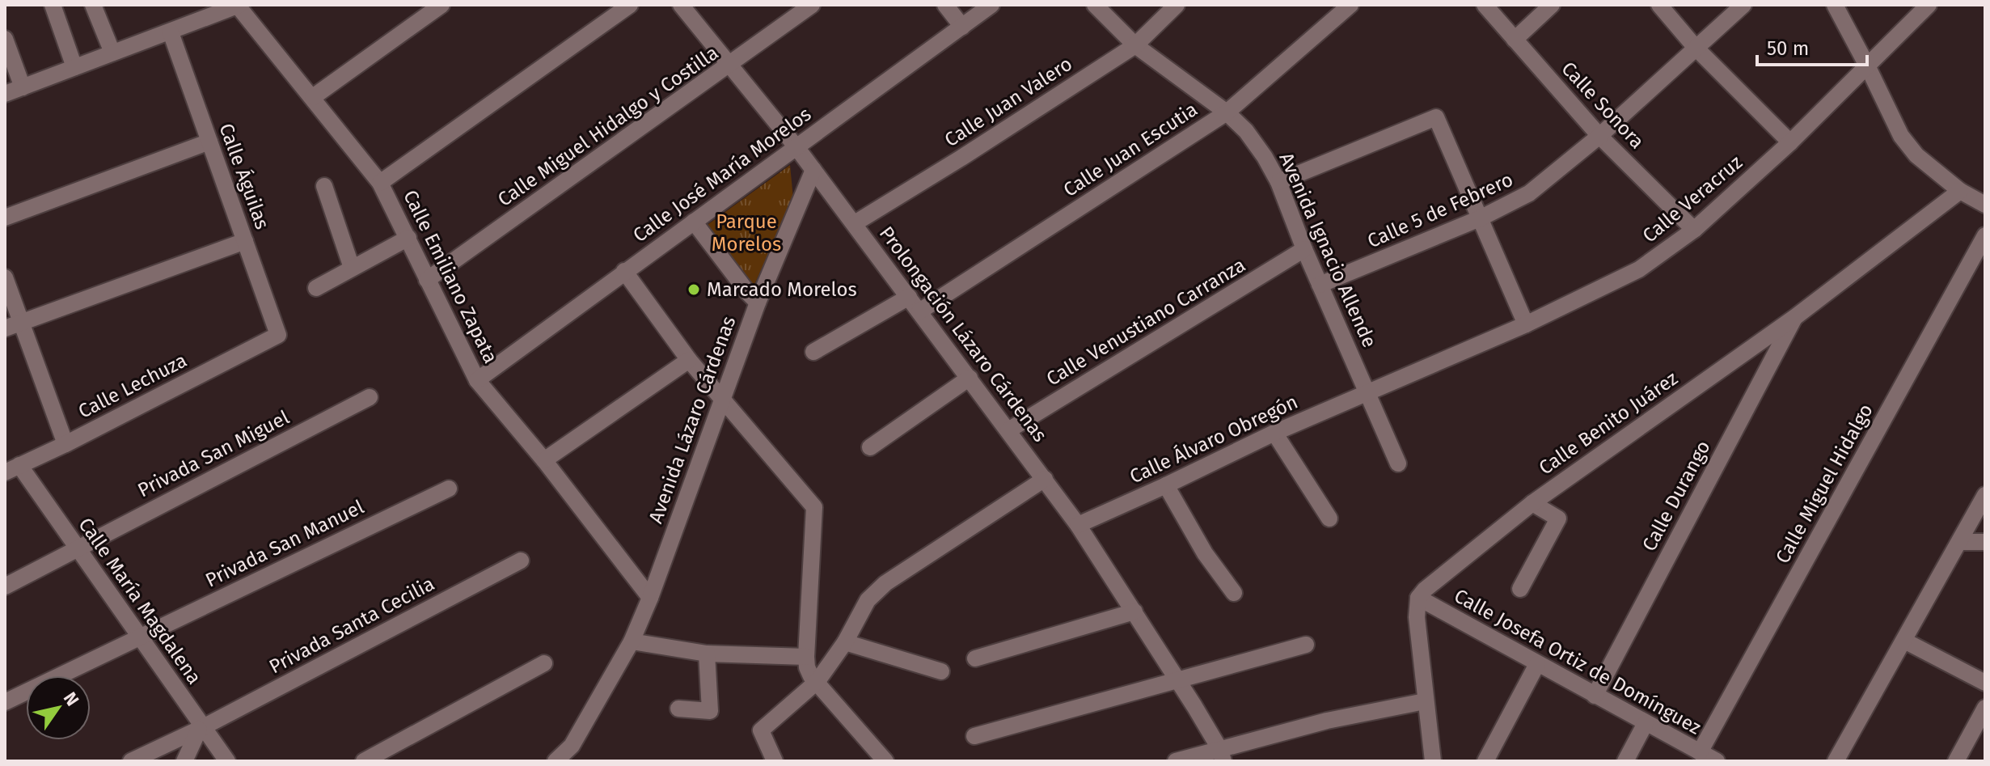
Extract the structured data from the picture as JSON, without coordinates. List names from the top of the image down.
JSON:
{
  "streets": {
    "street": [
      "Calle Juan Valero",
      "Calle Sonora",
      "Calle Miguel Hidalgo y Costilla",
      "Calle Juan Escutia",
      "Calle José María Morelos",
      "Calle Águilas",
      "Calle Veracruz",
      "Calle 5 de Febrero",
      "Avenida Ignacio Allende",
      "Calle Emiliano Zapata",
      "Calle Venustiano Carranza",
      "Prolongación Lázaro Cárdenas",
      "Calle Lechuza",
      "Avenida Lázaro Cárdenas",
      "Calle Benito Juárez",
      "Calle Álvaro Obregón",
      "Privada San Miguel",
      "Calle Miguel Hidalgo",
      "Calle Durango",
      "Privada San Manuel",
      "Calle María Magdalena",
      "Privada Santa Cecilia",
      "Calle Josefa Ortiz de Domínguez"
    ]
  },
  "crossings": [
    ["Calle Juan Valero", "Avenida Ignacio Allende"],
    ["Calle Juan Valero", "Prolongación Lázaro Cárdenas"],
    ["Calle Sonora", "Calle Veracruz"],
    ["Calle Sonora", "Calle 5 de Febrero"],
    ["Calle Miguel Hidalgo y Costilla", "Calle Emiliano Zapata"],
    ["Calle Juan Escutia", "Avenida Ignacio Allende"],
    ["Calle Juan Escutia", "Prolongación Lázaro Cárdenas"],
    ["Calle José María Morelos", "Calle Emiliano Zapata"],
    ["Calle Águilas", "Calle Lechuza"],
    ["Calle Veracruz", "Avenida Ignacio Allende"],
    ["Calle Veracruz", "Calle Álvaro Obregón"],
    ["Calle 5 de Febrero", "Avenida Ignacio Allende"],
    ["Avenida Ignacio Allende", "Calle Venustiano Carranza"],
    ["Avenida Ignacio Allende", "Calle Álvaro Obregón"],
    ["Calle Emiliano Zapata", "Avenida Lázaro Cárdenas"],
    ["Calle Venustiano Carranza", "Prolongación Lázaro Cárdenas"],
    ["Prolongación Lázaro Cárdenas", "Avenida Lázaro Cárdenas"],
    ["Prolongación Lázaro Cárdenas", "Calle Álvaro Obregón"],
    ["Calle Lechuza", "Calle María Magdalena"],
    ["Calle Benito Juárez", "Calle Durango"],
    ["Calle Benito Juárez", "Calle Josefa Ortiz de Domínguez"],
    ["Privada San Miguel", "Calle María Magdalena"],
    ["Calle Miguel Hidalgo", "Calle Josefa Ortiz de Domínguez"],
    ["Calle Durango", "Calle Josefa Ortiz de Domínguez"],
    ["Privada San Manuel", "Calle María Magdalena"],
    ["Calle María Magdalena", "Privada Santa Cecilia"]
  ],
  "parks": ["Parque Morelos"],
  "places": ["Marcado Morelos"],
  "scale_bar": "50 m",
  "north": "top right"
}
